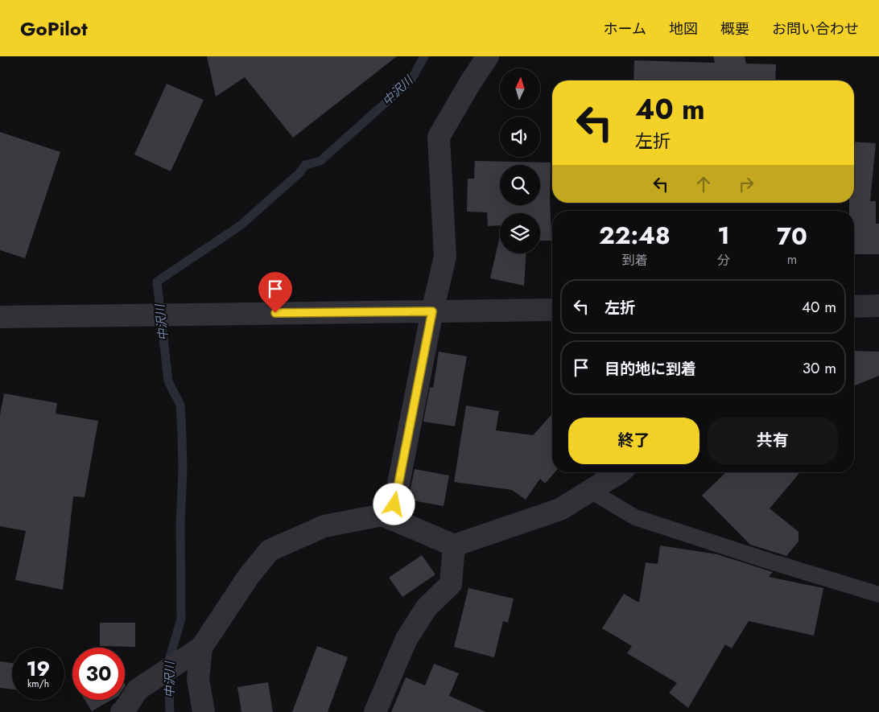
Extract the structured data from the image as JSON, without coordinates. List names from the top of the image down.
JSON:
{
  "water": ["中沢川"],
  "north": "top",
  "page": {
    "header": "GoPilot",
    "nav": [
      "ホーム",
      "地図",
      "概要",
      "お問い合わせ"
    ],
    "turn": ["40 m", "左折"],
    "eta": [
      "22:48",
      "到着",
      "1",
      "分",
      "70",
      "m"
    ],
    "list": [
      {
        "name": "左折",
        "value": "40 m"
      },
      {
        "name": "目的地に到着",
        "value": "30 m"
      }
    ],
    "buttons": ["終了", "共有"],
    "speed": "19 km/h",
    "limit": "30"
  }
}
